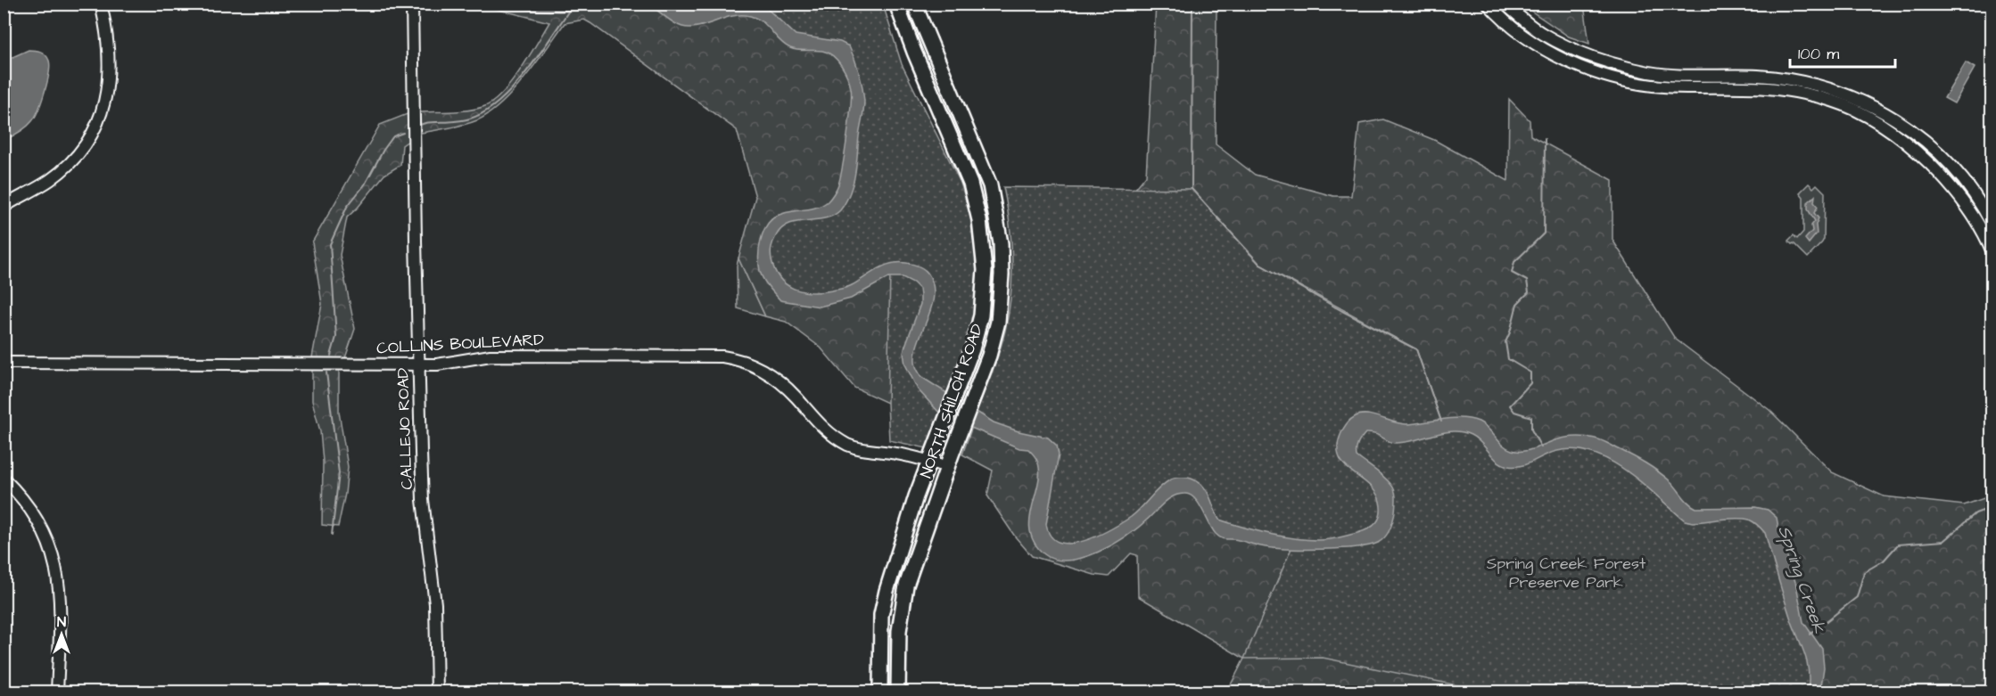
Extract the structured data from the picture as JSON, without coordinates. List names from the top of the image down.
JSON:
{
  "streets": {
    "main road": ["NORTH SHILOH ROAD"],
    "street": ["COLLINS BOULEVARD", "CALLEJO ROAD"]
  },
  "crossings": [
    ["COLLINS BOULEVARD", "NORTH SHILOH ROAD"],
    ["COLLINS BOULEVARD", "CALLEJO ROAD"]
  ],
  "water": ["Spring Creek"],
  "parks": ["Spring Creek Forest Preserve Park"],
  "scale_bar": "100 m",
  "north": "top"
}
